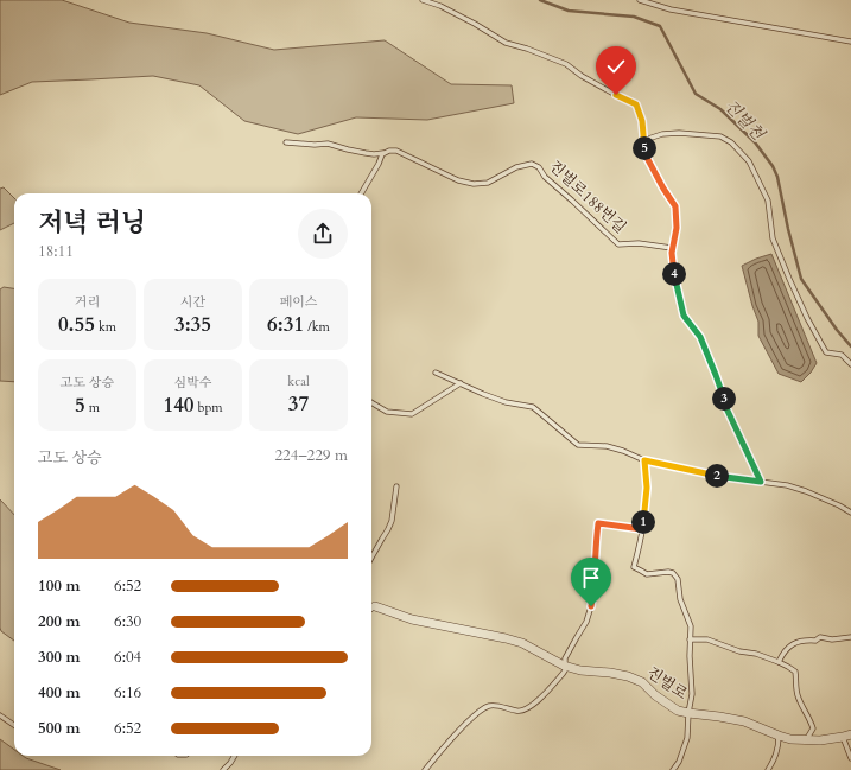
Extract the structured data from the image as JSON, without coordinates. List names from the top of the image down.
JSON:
{
  "streets": {
    "street": ["진벌로"],
    "lane": ["진벌로188번길"]
  },
  "water": ["진벌천"],
  "page": {
    "pins": [
      "5",
      "4",
      "3",
      "2",
      "1"
    ],
    "heading": ["저녁 러닝", "18:11"],
    "stats": [
      ["거리", "0.55 km"],
      ["시간", "3:35"],
      ["페이스", "6:31 /km"],
      ["고도 상승", "5 m"],
      ["심박수", "140 bpm"],
      ["kcal", "37"]
    ],
    "chart": ["고도 상승", "224–229 m"],
    "list": [
      {
        "name": "100 m",
        "note": "6:52"
      },
      {
        "name": "200 m",
        "note": "6:30"
      },
      {
        "name": "300 m",
        "note": "6:04"
      },
      {
        "name": "400 m",
        "note": "6:16"
      },
      {
        "name": "500 m",
        "note": "6:52"
      }
    ]
  }
}
